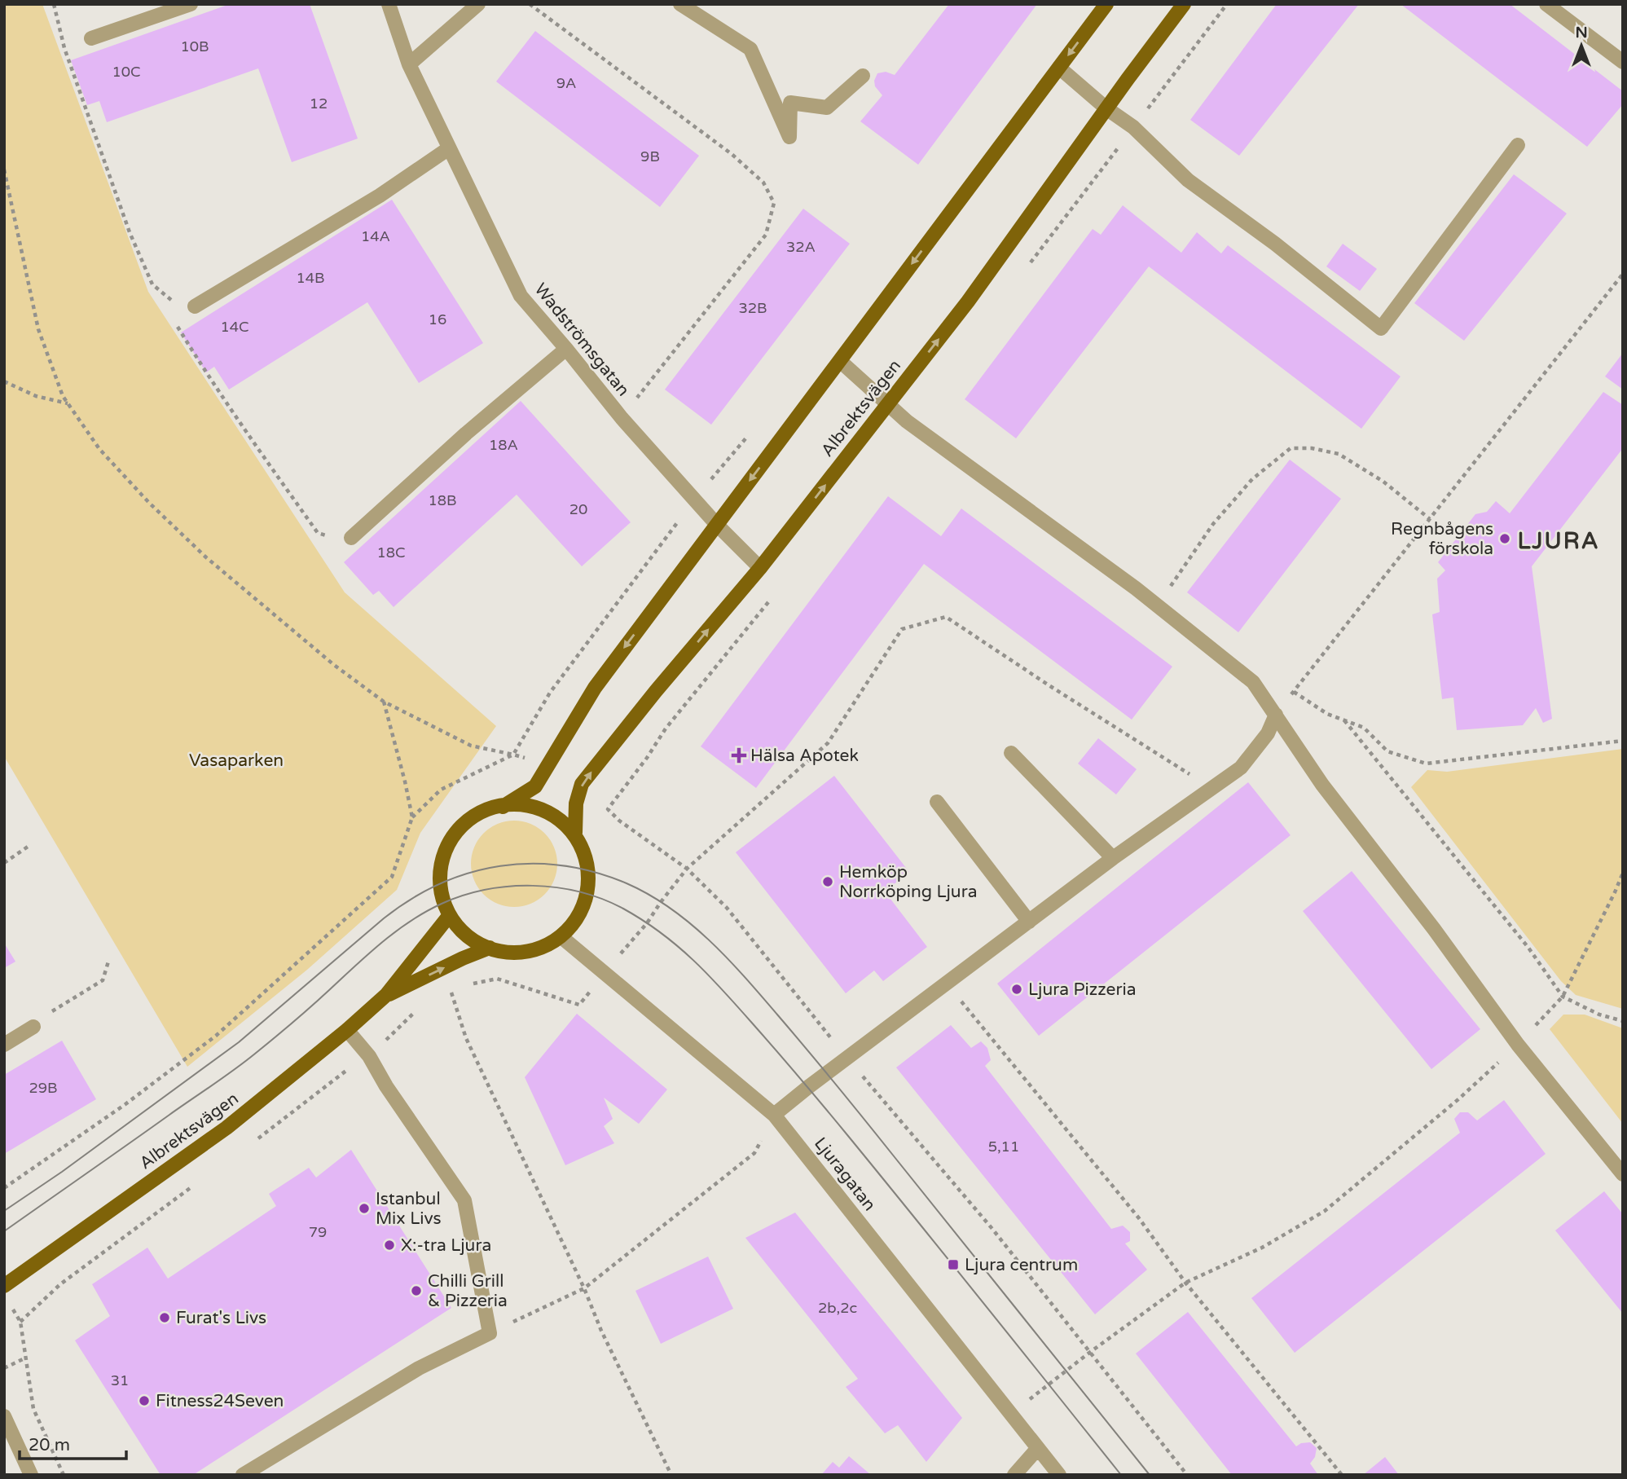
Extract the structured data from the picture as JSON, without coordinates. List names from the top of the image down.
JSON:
{
  "streets": {
    "main road": ["Albrektsvägen"],
    "street": ["Wadströmsgatan", "Ljuragatan"]
  },
  "crossings": [
    ["Wadströmsgatan", "Albrektsvägen"],
    ["Albrektsvägen", "Ljuragatan"]
  ],
  "districts": ["LJURA"],
  "parks": ["Vasaparken"],
  "places": {
    "other": [
      "Regnbågens förskola",
      "Hemköp Norrköping Ljura",
      "Ljura Pizzeria",
      "Istanbul Mix Livs",
      "X:-tra Ljura",
      "Chilli Grill & Pizzeria",
      "Furat's Livs",
      "Fitness24Seven"
    ],
    "health": ["Hälsa Apotek"],
    "transit": ["Ljura centrum"]
  },
  "house_numbers": [
    "10B",
    "10C",
    "9A",
    "12",
    "9B",
    "14A",
    "32A",
    "14B",
    "32B",
    "16",
    "14C",
    "18A",
    "18B",
    "20",
    "18C",
    "29B",
    "5,11",
    "79",
    "2b,2c",
    "31"
  ],
  "scale_bar": "20 m",
  "north": "top"
}
